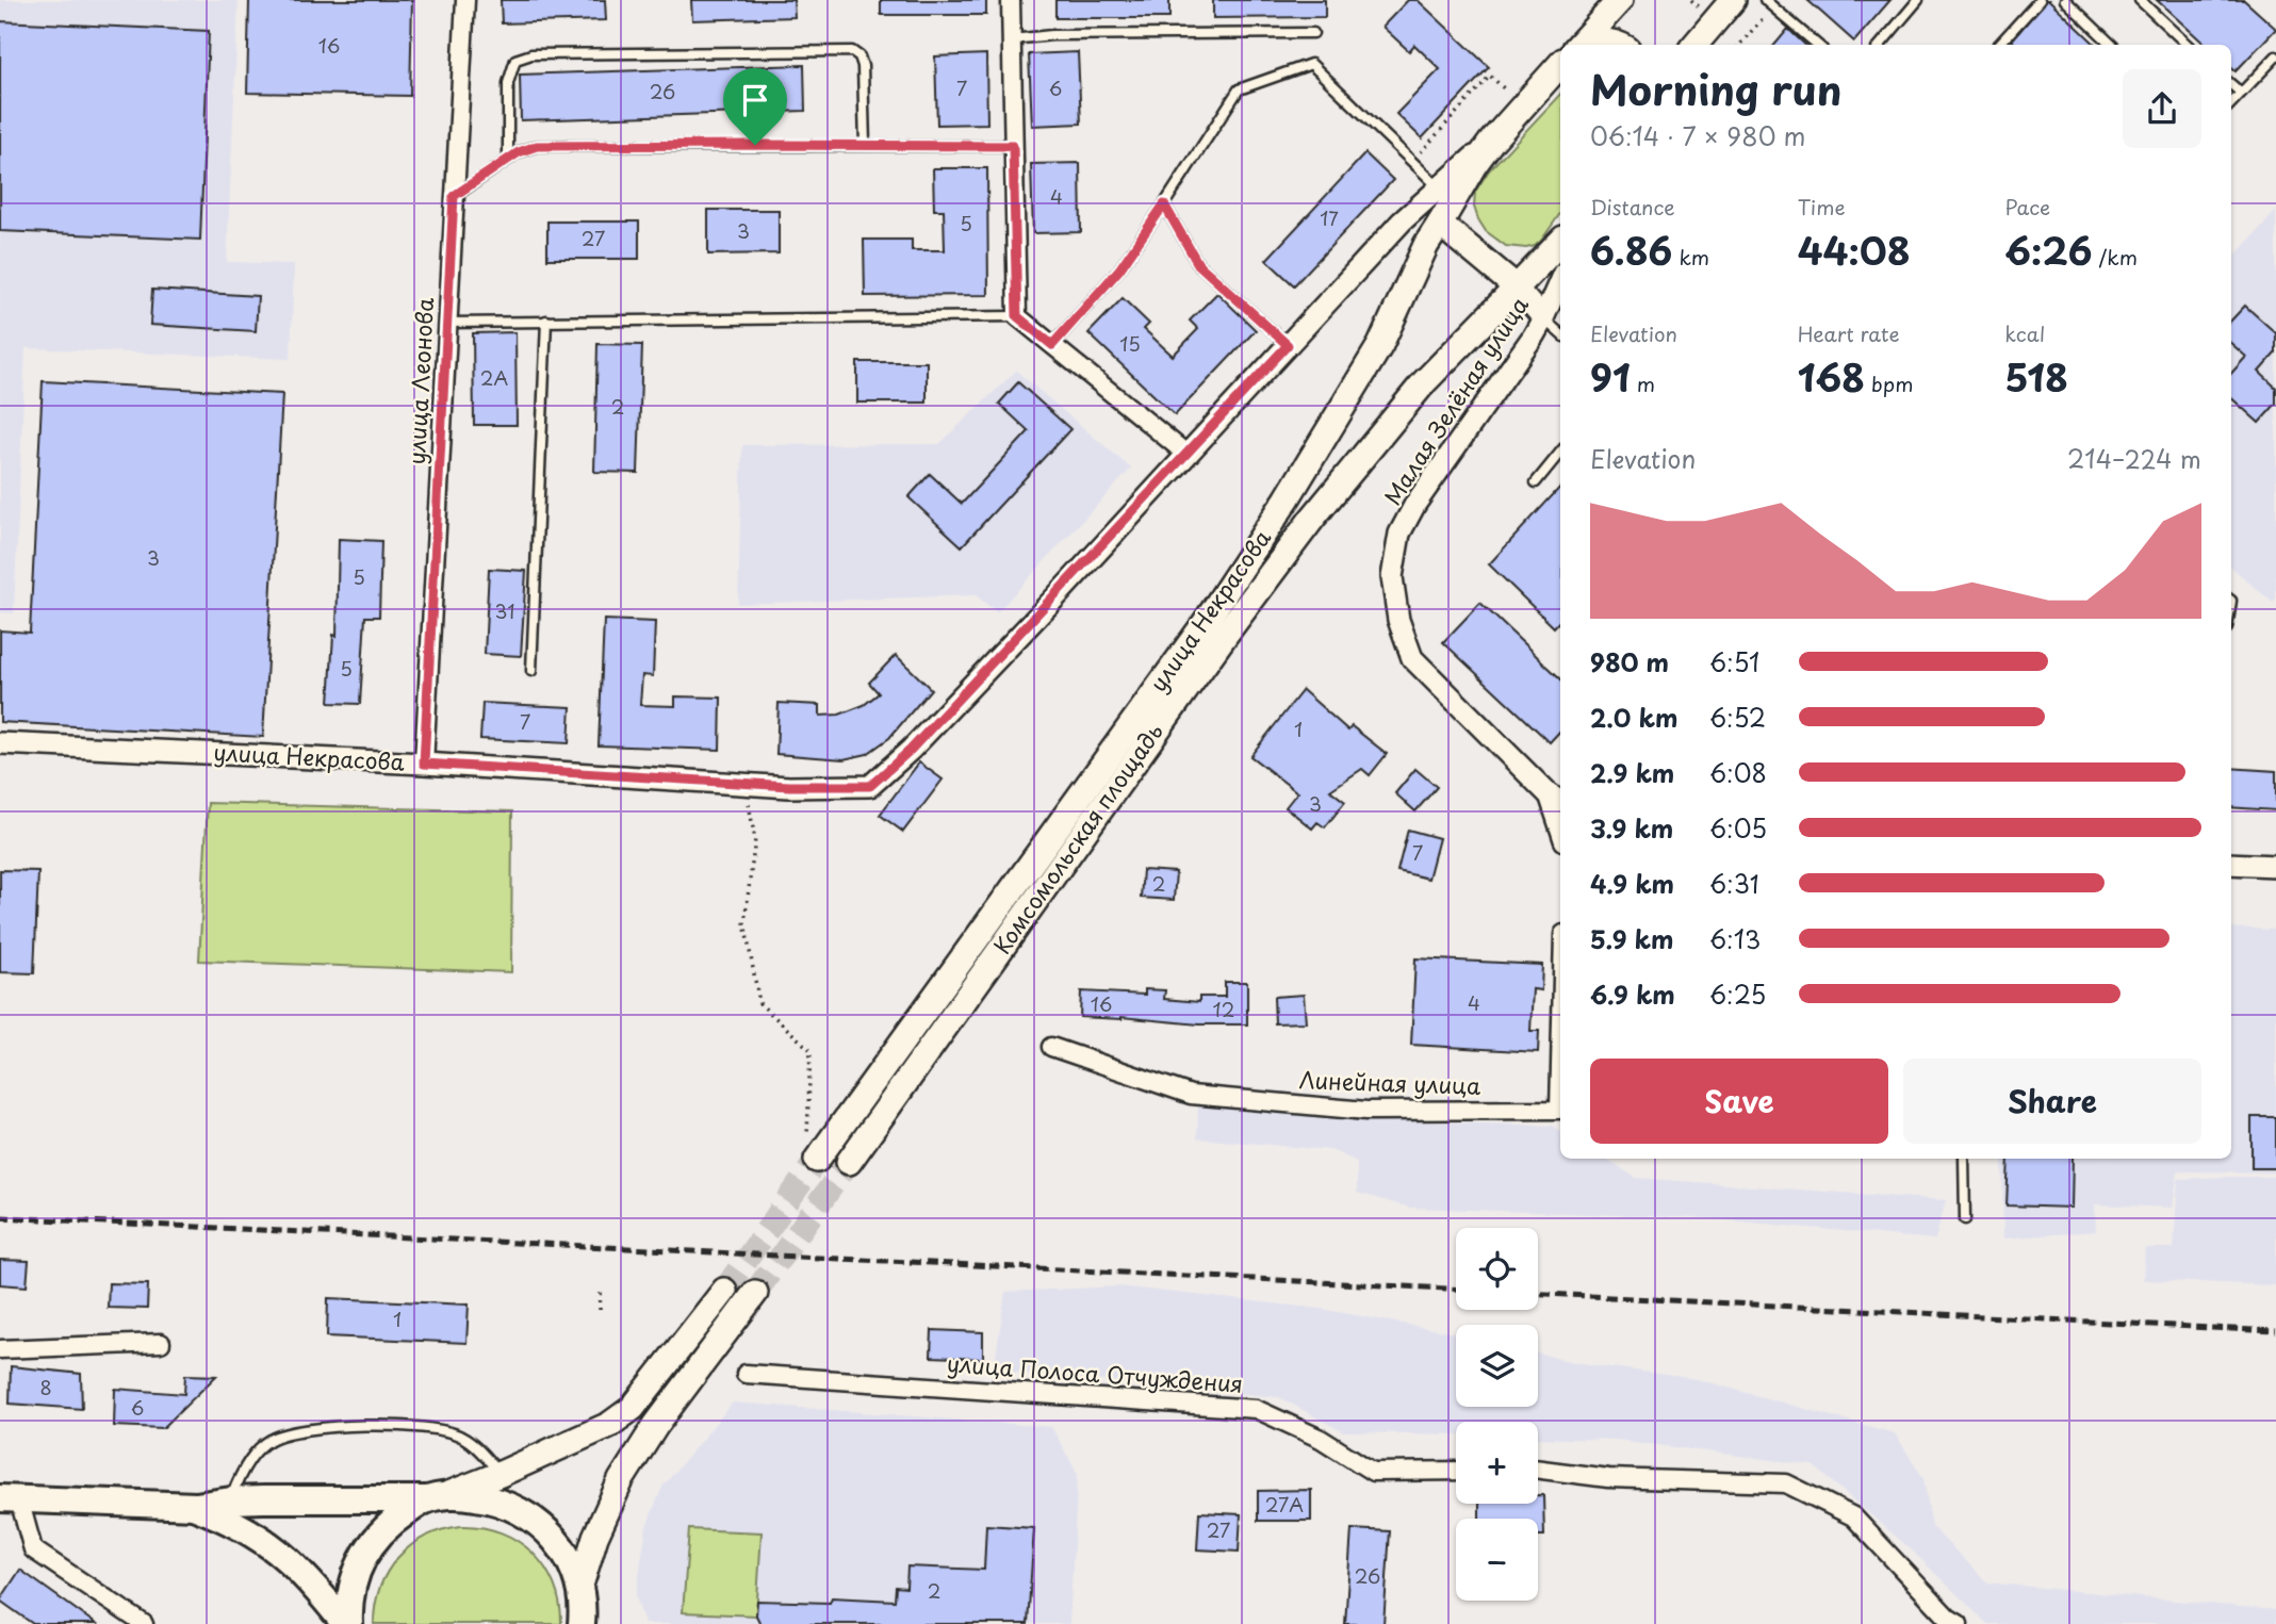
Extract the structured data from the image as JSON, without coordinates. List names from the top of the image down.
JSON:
{
  "streets": {
    "main road": ["улица Некрасова", "Комсомольская площадь"],
    "street": [
      "улица Леонова",
      "Малая Зелёная улица",
      "Линейная улица",
      "улица Полоса Отчуждения"
    ]
  },
  "crossings": [
    ["улица Леонова", "улица Некрасова"]
  ],
  "house_numbers": [
    "16",
    "7",
    "6",
    "26",
    "4",
    "17",
    "5",
    "3",
    "27",
    "15",
    "2А",
    "2",
    "3",
    "5",
    "31",
    "5",
    "7",
    "1",
    "3",
    "7",
    "2",
    "4",
    "16",
    "12",
    "1",
    "8",
    "6",
    "27А",
    "27",
    "26",
    "2"
  ],
  "page": {
    "heading": ["Morning run", "06:14 · 7 × 980 m"],
    "stats": [
      ["Distance", "6.86 km"],
      ["Time", "44:08"],
      ["Pace", "6:26 /km"],
      ["Elevation", "91 m"],
      ["Heart rate", "168 bpm"],
      ["kcal", "518"]
    ],
    "chart": ["Elevation", "214–224 m"],
    "list": [
      {
        "name": "980 m",
        "note": "6:51"
      },
      {
        "name": "2.0 km",
        "note": "6:52"
      },
      {
        "name": "2.9 km",
        "note": "6:08"
      },
      {
        "name": "3.9 km",
        "note": "6:05"
      },
      {
        "name": "4.9 km",
        "note": "6:31"
      },
      {
        "name": "5.9 km",
        "note": "6:13"
      },
      {
        "name": "6.9 km",
        "note": "6:25"
      }
    ],
    "buttons": ["Save", "Share"],
    "map_buttons": ["+", "−"]
  }
}
